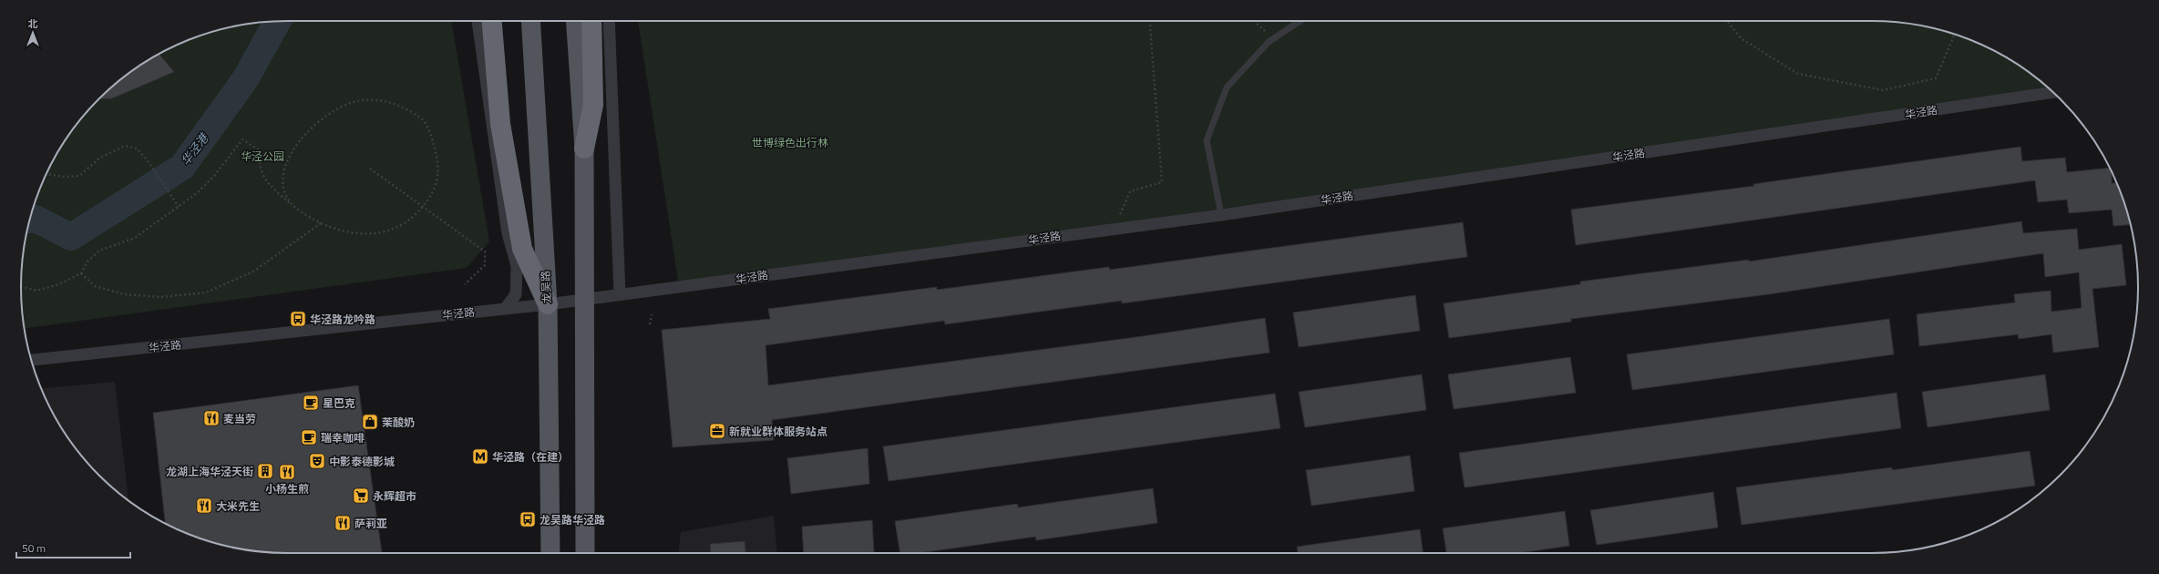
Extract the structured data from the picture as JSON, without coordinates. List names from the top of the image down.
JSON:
{
  "streets": {
    "main road": ["龙吴路"],
    "street": ["华泾路"]
  },
  "crossings": [
    ["华泾路", "龙吴路"]
  ],
  "water": ["华泾港"],
  "parks": ["世博绿色出行林", "华泾公园"],
  "places": {
    "bus stop": ["华泾路龙吟路", "龙吴路华泾路"],
    "cafe": ["星巴克", "瑞幸咖啡"],
    "restaurant": [
      "麦当劳",
      "小杨生煎",
      "大米先生",
      "萨莉亚"
    ],
    "shop": ["茉酸奶"],
    "office": ["新就业群体服务站点"],
    "metro station": ["华泾路（在建）"],
    "theatre": ["中影泰德影城"],
    "building": ["龙湖上海华泾天街"],
    "supermarket": ["永辉超市"]
  },
  "scale_bar": "50 m",
  "north": "top"
}
